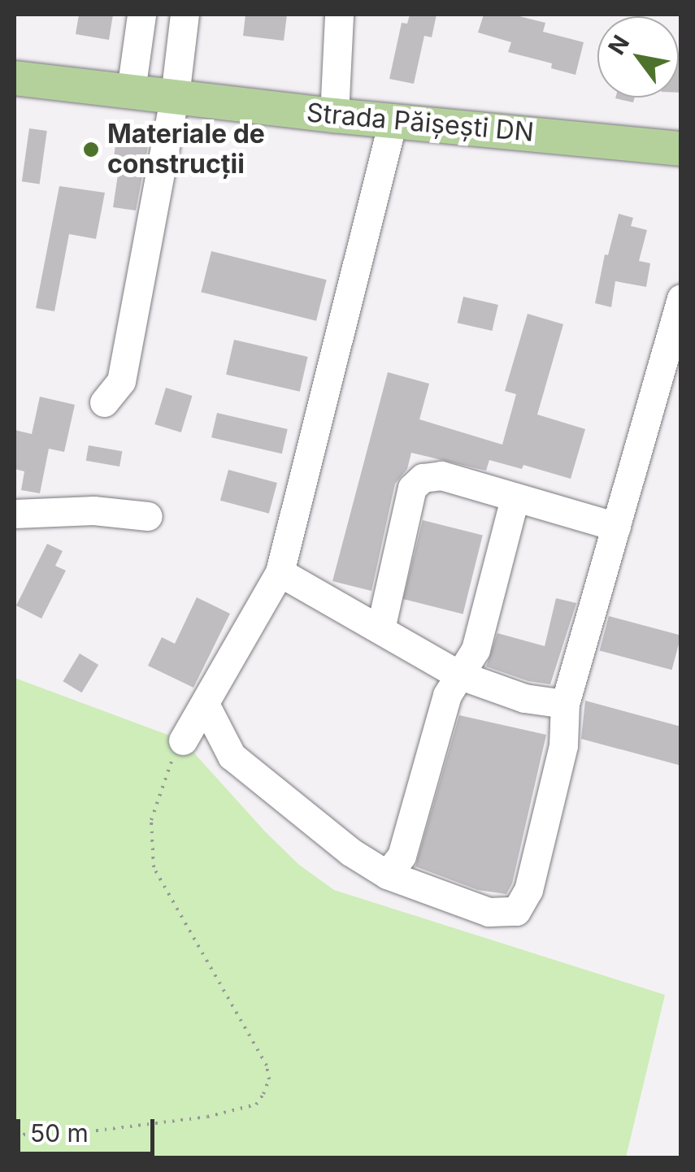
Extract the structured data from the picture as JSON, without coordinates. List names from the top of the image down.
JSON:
{
  "streets": {
    "main road": ["Strada Păișești DN"]
  },
  "places": ["Materiale de construcții"],
  "scale_bar": "50 m",
  "north": "top left"
}
